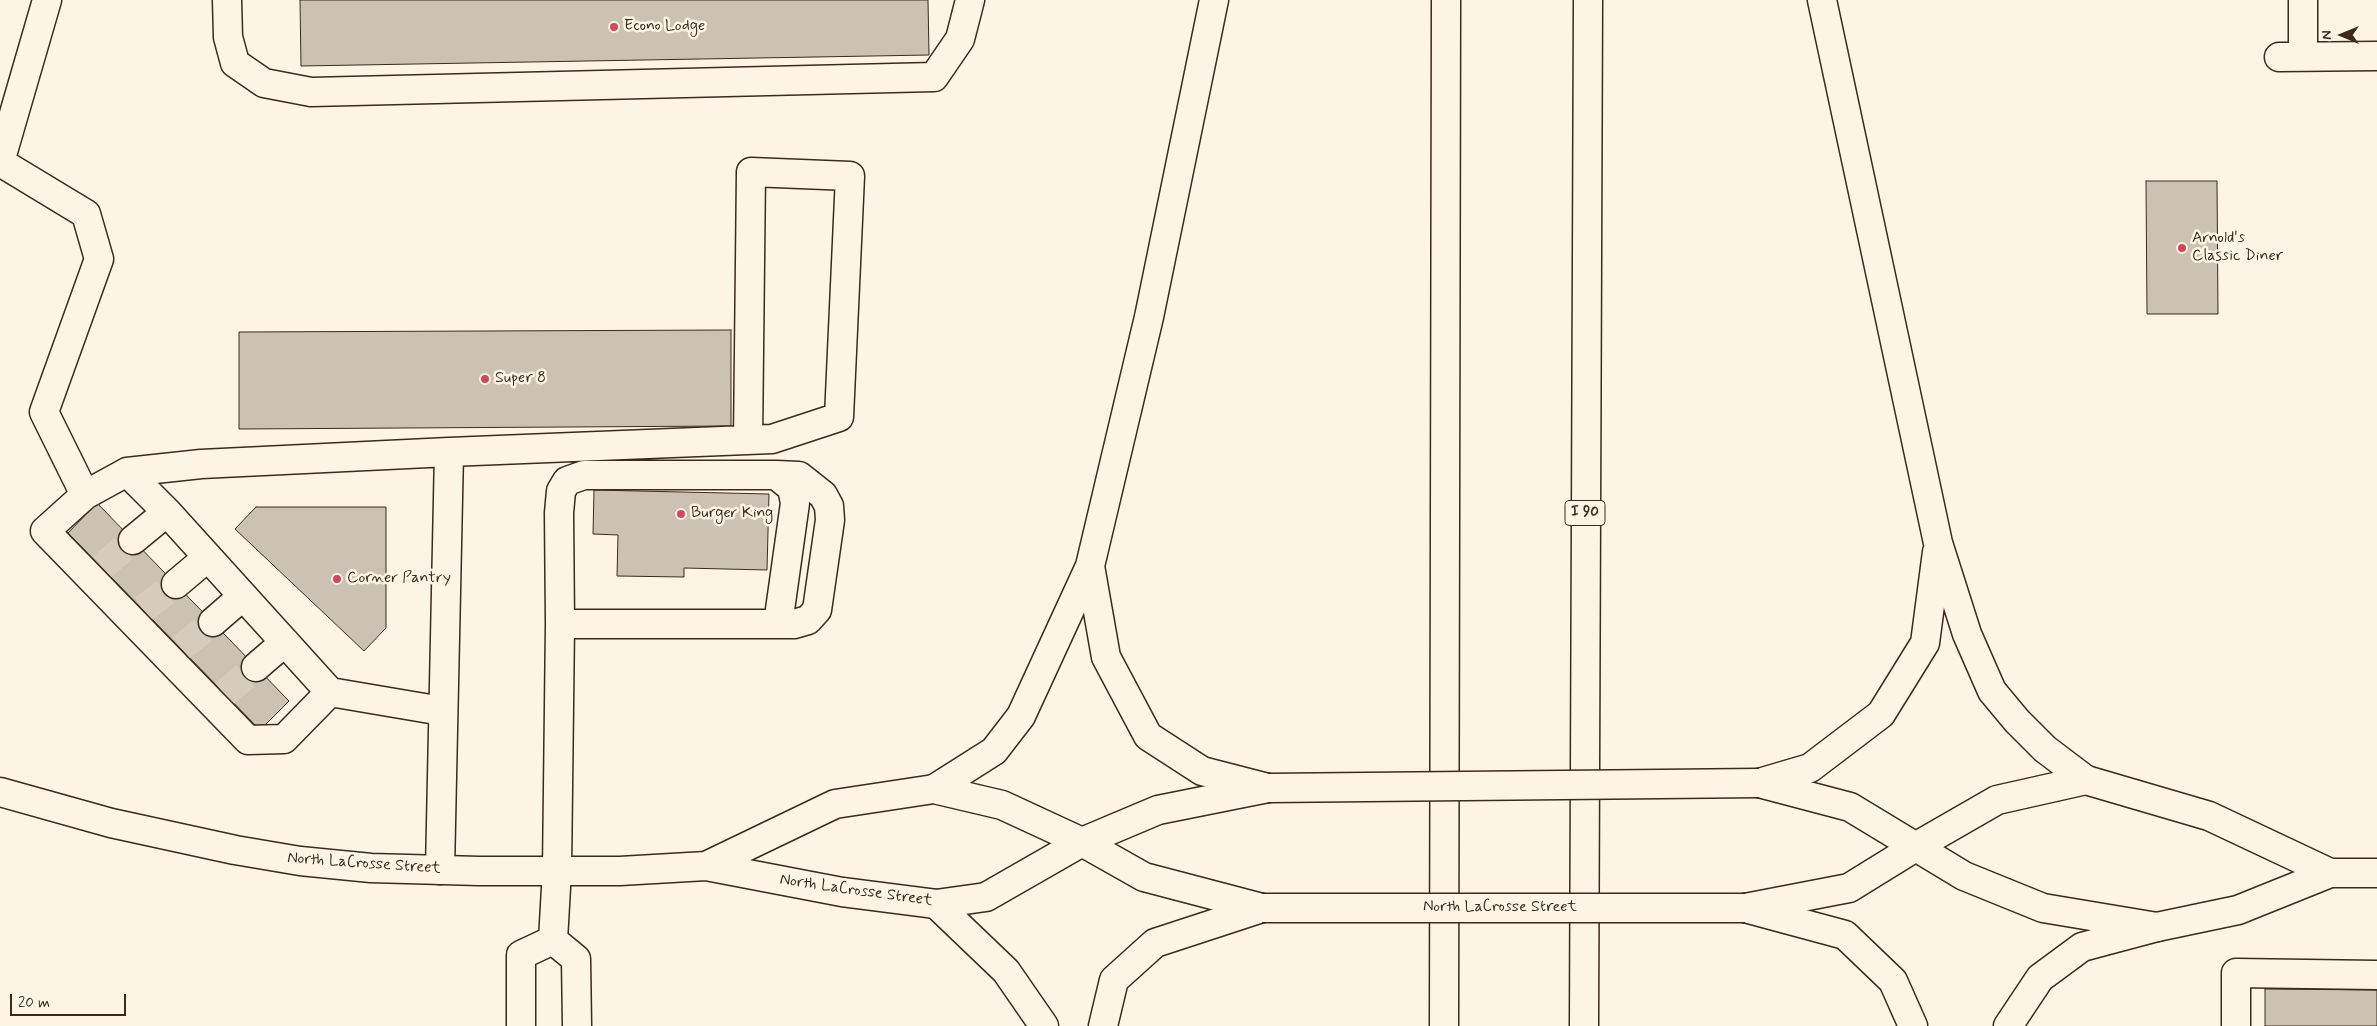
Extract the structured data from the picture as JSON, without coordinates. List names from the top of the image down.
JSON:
{
  "streets": {
    "main road": ["I 90", "North LaCrosse Street"]
  },
  "places": [
    "Econo Lodge",
    "Arnold's Classic Diner",
    "Super 8",
    "Burger King",
    "Corner Pantry"
  ],
  "scale_bar": "20 m",
  "north": "left"
}
